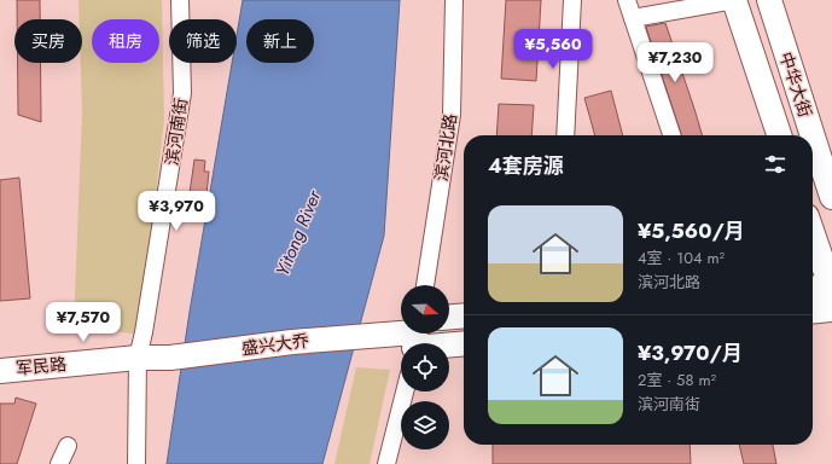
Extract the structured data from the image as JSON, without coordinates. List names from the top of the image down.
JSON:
{
  "streets": {
    "street": [
      "中华大街",
      "滨河南街",
      "滨河北路",
      "盛兴大乔",
      "军民路"
    ]
  },
  "crossings": [
    ["滨河南街", "军民路"],
    ["盛兴大乔", "军民路"]
  ],
  "water": ["Yitong River"],
  "north": "right",
  "page": {
    "chip": [
      "买房",
      "租房",
      "筛选",
      "新上"
    ],
    "price": [
      "¥5,560",
      "¥7,230",
      "¥3,970",
      "¥7,570"
    ],
    "heading": "4套房源",
    "list": [
      {
        "name": "¥5,560/月",
        "note": "4室 · 104 m² · 滨河北路"
      },
      {
        "name": "¥3,970/月",
        "note": "2室 · 58 m² · 滨河南街"
      }
    ]
  }
}
